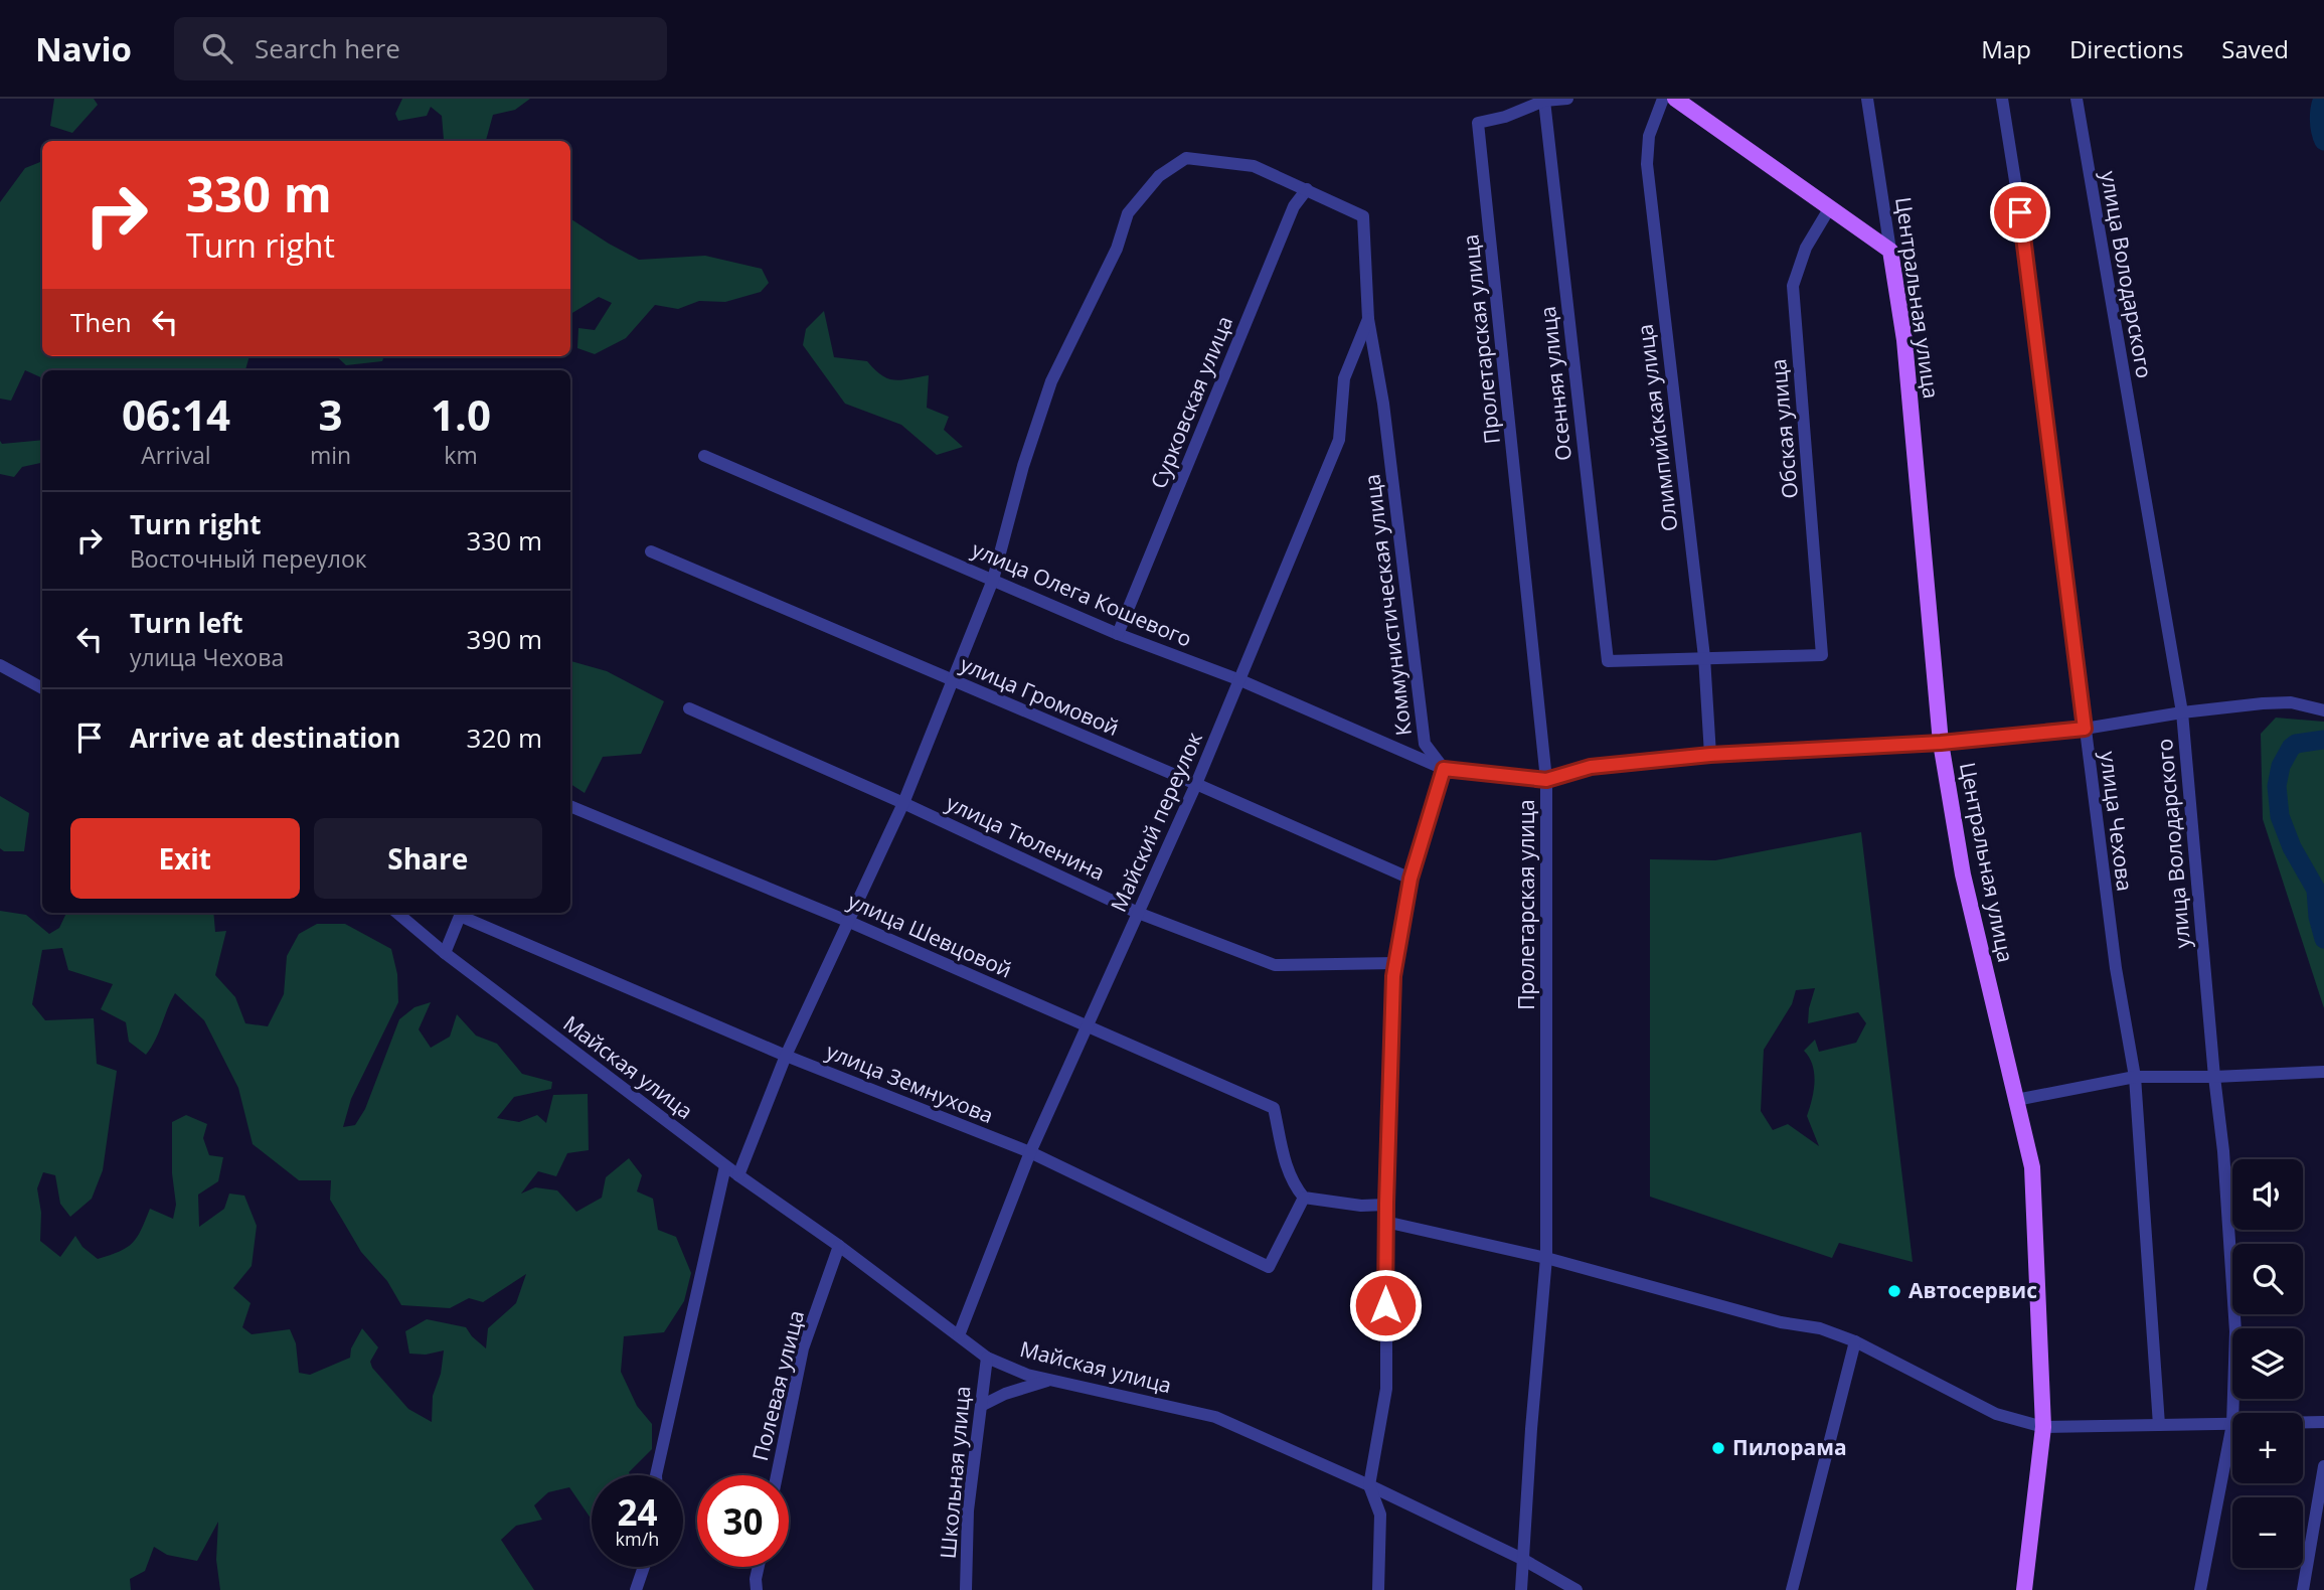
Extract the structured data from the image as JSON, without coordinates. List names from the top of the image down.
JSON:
{
  "streets": {
    "main road": ["Центральная улица"],
    "street": [
      "улица Володарского",
      "Пролетарская улица",
      "Осенняя улица",
      "Сурковская улица",
      "Олимпийская улица",
      "Обская улица",
      "улица Олега Кошевого",
      "Коммунистическая улица",
      "улица Громовой",
      "улица Чехова",
      "Майский переулок",
      "улица Тюленина",
      "улица Шевцовой",
      "Майская улица",
      "улица Земнухова",
      "Полевая улица",
      "Школьная улица"
    ]
  },
  "crossings": [
    ["Пролетарская улица", "Осенняя улица"],
    ["Пролетарская улица", "улица Олега Кошевого"],
    ["Пролетарская улица", "Майская улица"],
    ["Осенняя улица", "Олимпийская улица"],
    ["Осенняя улица", "Обская улица"],
    ["Сурковская улица", "улица Олега Кошевого"],
    ["Сурковская улица", "Коммунистическая улица"],
    ["Олимпийская улица", "Обская улица"],
    ["улица Олега Кошевого", "Коммунистическая улица"],
    ["улица Олега Кошевого", "Майский переулок"],
    ["Коммунистическая улица", "Майский переулок"],
    ["улица Громовой", "Майский переулок"],
    ["Майский переулок", "улица Тюленина"],
    ["Майский переулок", "улица Шевцовой"],
    ["Майский переулок", "Майская улица"],
    ["Майский переулок", "улица Земнухова"],
    ["улица Шевцовой", "улица Земнухова"],
    ["Майская улица", "Полевая улица"],
    ["Майская улица", "Школьная улица"]
  ],
  "places": ["Автосервис", "Пилорама"],
  "page": {
    "header": "Navio",
    "search": "Search here",
    "nav": ["Map", "Directions", "Saved"],
    "turn": ["330 m", "Turn right"],
    "then": "Then",
    "eta": [
      "06:14",
      "Arrival",
      "3",
      "min",
      "1.0",
      "km"
    ],
    "list": [
      {
        "name": "Turn right",
        "note": "Восточный переулок",
        "value": "330 m"
      },
      {
        "name": "Turn left",
        "note": "улица Чехова",
        "value": "390 m"
      },
      {
        "name": "Arrive at destination",
        "value": "320 m"
      }
    ],
    "buttons": ["Exit", "Share"],
    "map_buttons": ["+", "−"],
    "speed": "24 km/h",
    "limit": "30"
  }
}
